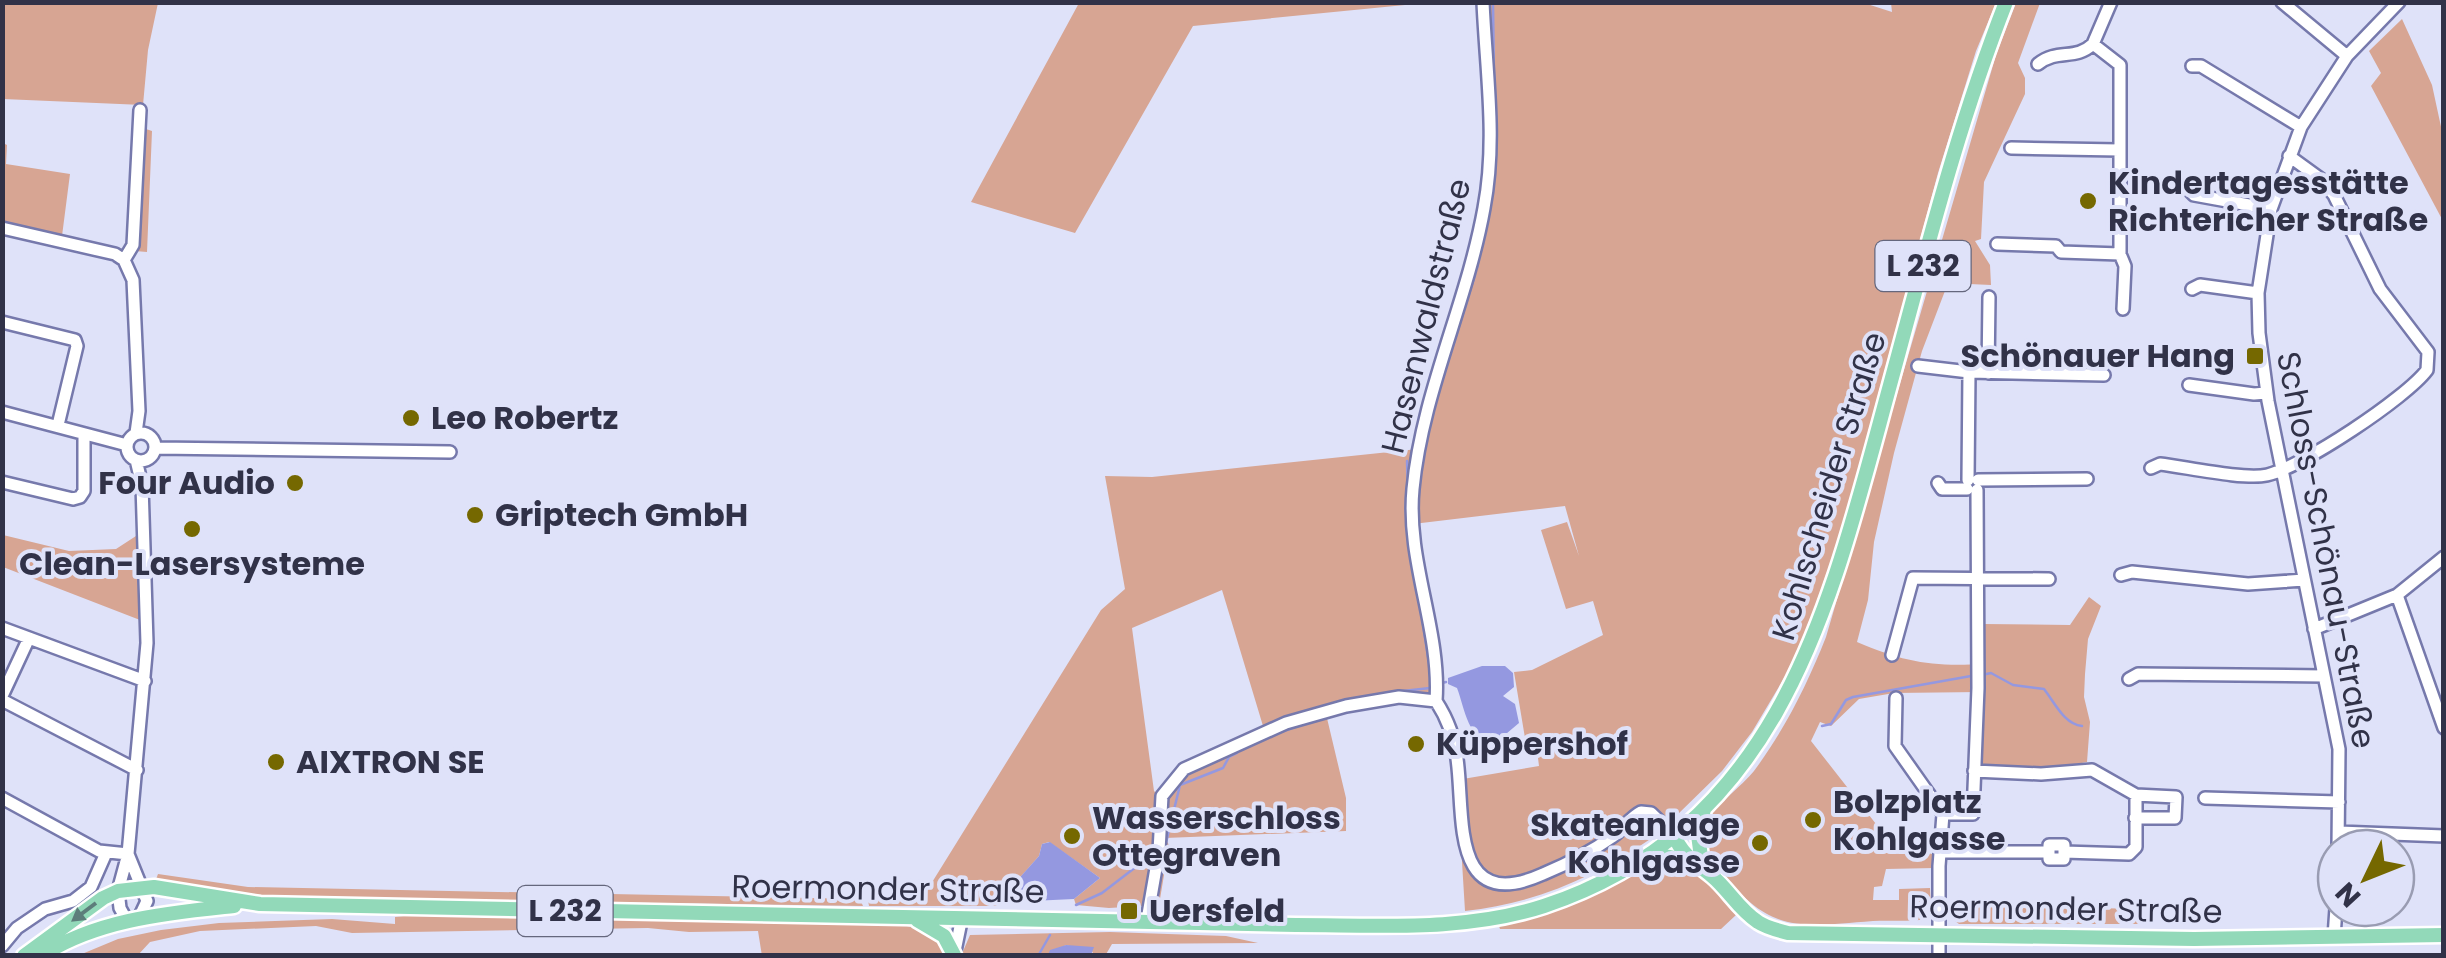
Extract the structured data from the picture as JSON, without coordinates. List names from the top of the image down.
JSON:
{
  "streets": {
    "main road": ["L 232", "Kohlscheider Straße", "Roermonder Straße"],
    "street": ["Hasenwaldstraße", "Schloss-Schönau-Straße"]
  },
  "crossings": [
    ["Hasenwaldstraße", "Kohlscheider Straße"],
    ["Hasenwaldstraße", "Roermonder Straße"],
    ["Kohlscheider Straße", "Roermonder Straße"]
  ],
  "places": {
    "other": [
      "Kindertagesstätte Richtericher Straße",
      "Leo Robertz",
      "Four Audio",
      "Griptech GmbH",
      "Clean-Lasersysteme",
      "Küppershof",
      "AIXTRON SE",
      "Bolzplatz Kohlgasse",
      "Wasserschloss Ottegraven",
      "Skateanlage Kohlgasse"
    ],
    "transit": ["Schönauer Hang", "Uersfeld"]
  },
  "north": "bottom left"
}
